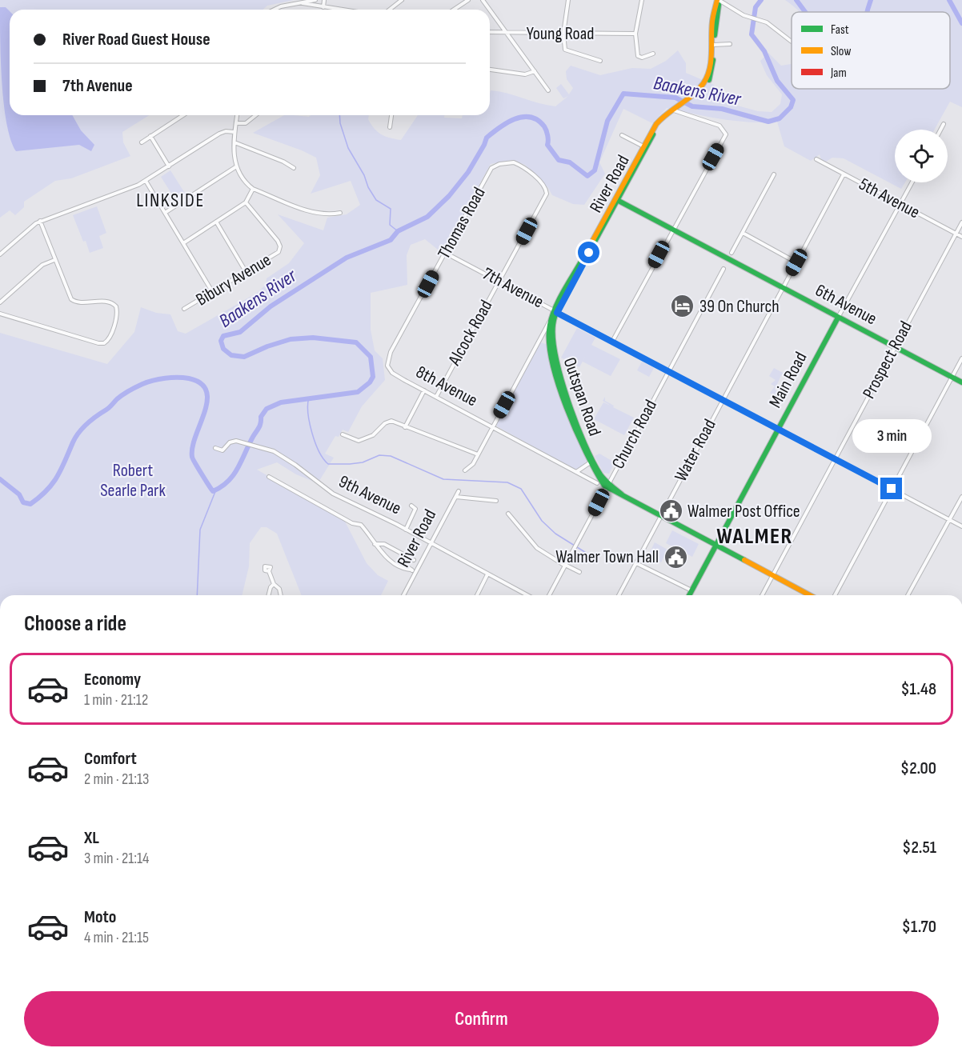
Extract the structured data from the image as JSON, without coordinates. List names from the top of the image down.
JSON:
{
  "streets": {
    "main road": [
      "River Road",
      "6th Avenue",
      "Main Road",
      "Outspan Road"
    ],
    "street": [
      "Young Road",
      "5th Avenue",
      "Thomas Road",
      "Bibury Avenue",
      "7th Avenue",
      "Alcock Road",
      "Prospect Road",
      "8th Avenue",
      "Church Road",
      "Water Road",
      "9th Avenue"
    ]
  },
  "crossings": [
    ["River Road", "7th Avenue"],
    ["River Road", "6th Avenue"],
    ["River Road", "Outspan Road"],
    ["River Road", "9th Avenue"],
    ["5th Avenue", "Prospect Road"],
    ["5th Avenue", "Main Road"],
    ["5th Avenue", "Water Road"],
    ["Thomas Road", "7th Avenue"],
    ["Thomas Road", "Alcock Road"],
    ["Thomas Road", "8th Avenue"],
    ["7th Avenue", "Alcock Road"],
    ["7th Avenue", "Prospect Road"],
    ["7th Avenue", "Main Road"],
    ["7th Avenue", "Outspan Road"],
    ["7th Avenue", "Church Road"],
    ["7th Avenue", "Water Road"],
    ["6th Avenue", "Prospect Road"],
    ["6th Avenue", "Main Road"],
    ["6th Avenue", "Water Road"],
    ["Alcock Road", "8th Avenue"],
    ["Outspan Road", "Church Road"]
  ],
  "districts": ["LINKSIDE", "WALMER"],
  "water": ["Baakens River"],
  "parks": ["Robert Searle Park"],
  "places": {
    "hotel": ["39 On Church"],
    "public building": ["Walmer Post Office", "Walmer Town Hall"]
  },
  "legend": ["Fast", "Slow", "Jam"],
  "page": {
    "banner": ["River Road Guest House", "7th Avenue"],
    "bubble": "3 min",
    "heading": "Choose a ride",
    "list": [
      {
        "name": "Economy",
        "note": "1 min · 21:12",
        "value": "$1.48"
      },
      {
        "name": "Comfort",
        "note": "2 min · 21:13",
        "value": "$2.00"
      },
      {
        "name": "XL",
        "note": "3 min · 21:14",
        "value": "$2.51"
      },
      {
        "name": "Moto",
        "note": "4 min · 21:15",
        "value": "$1.70"
      }
    ],
    "buttons": "Confirm"
  }
}
